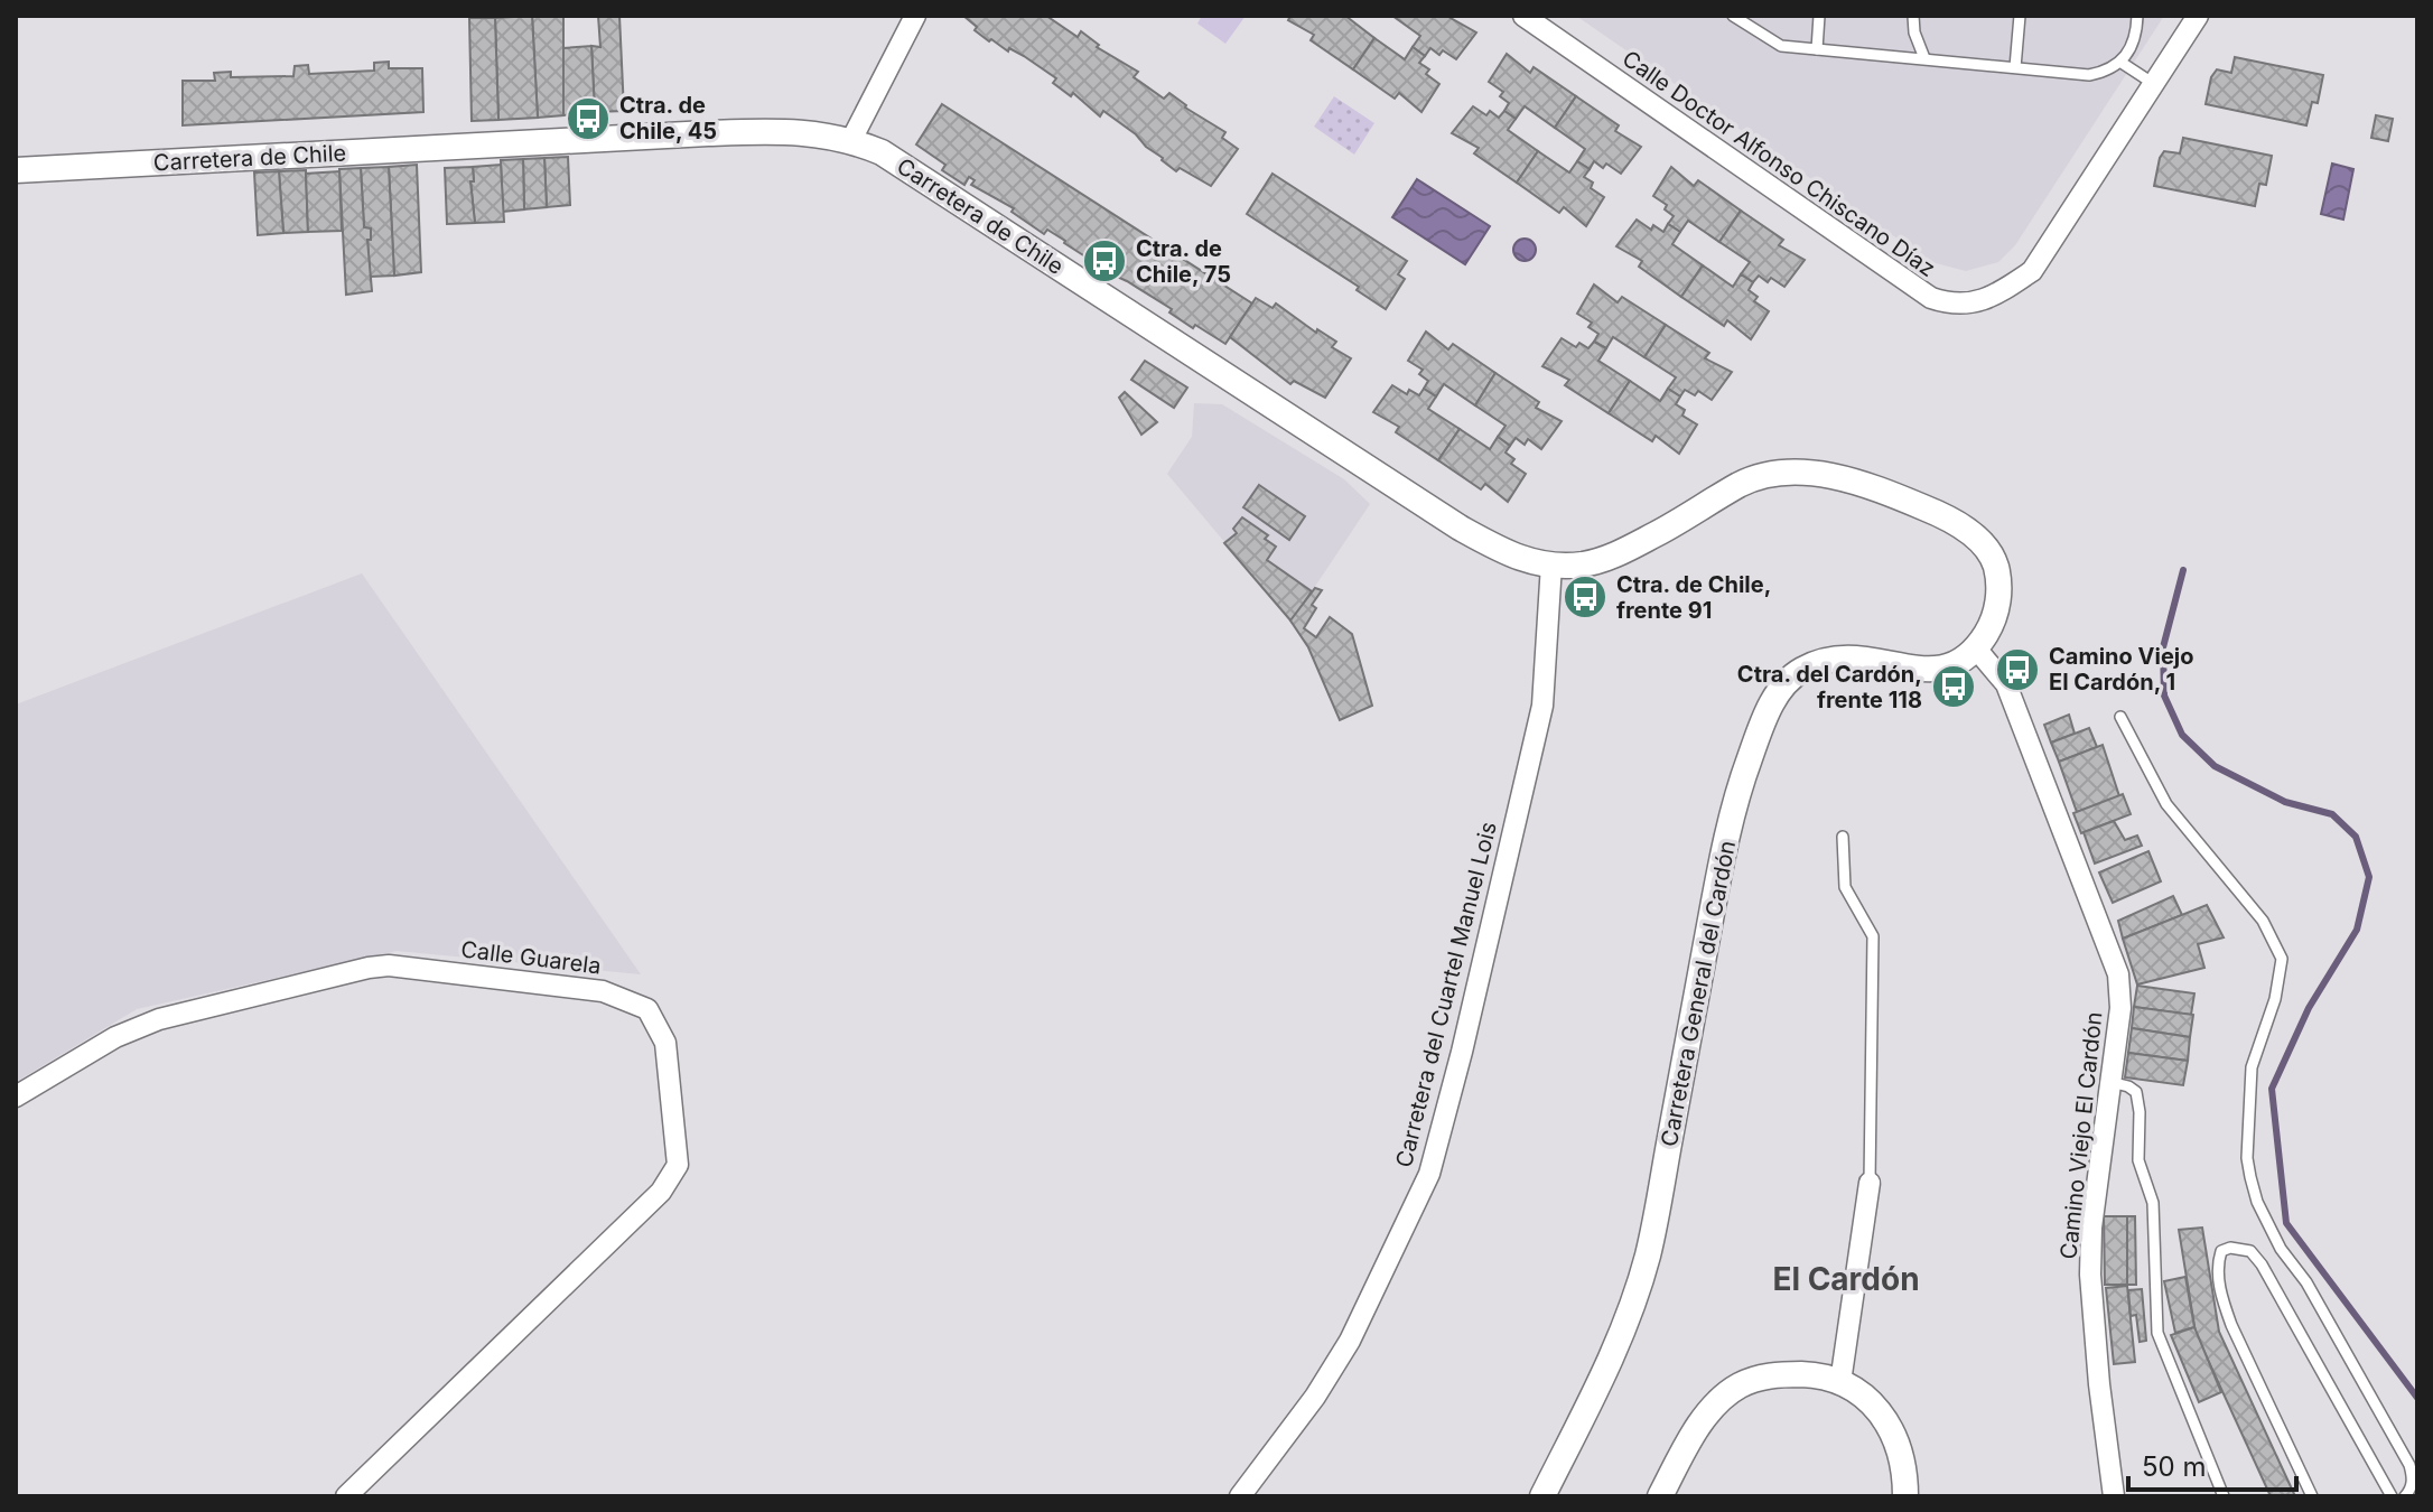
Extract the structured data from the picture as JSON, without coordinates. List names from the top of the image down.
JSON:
{
  "streets": {
    "street": [
      "Carretera de Chile",
      "Calle Doctor Alfonso Chiscano Díaz",
      "Calle Guarela",
      "Carretera General del Cardón",
      "Carretera del Cuartel Manuel Lois",
      "Camino Viejo El Cardón"
    ]
  },
  "crossings": [
    ["Carretera de Chile", "Carretera General del Cardón"],
    ["Carretera de Chile", "Carretera del Cuartel Manuel Lois"],
    ["Carretera de Chile", "Camino Viejo El Cardón"],
    ["Carretera General del Cardón", "Camino Viejo El Cardón"]
  ],
  "districts": ["El Cardón"],
  "places": {
    "bus stop": [
      "Ctra. de Chile, 45",
      "Ctra. de Chile, 75",
      "Ctra. de Chile, frente 91",
      "Camino Viejo El Cardón, 1",
      "Ctra. del Cardón, frente 118"
    ]
  },
  "scale_bar": "50 m"
}
